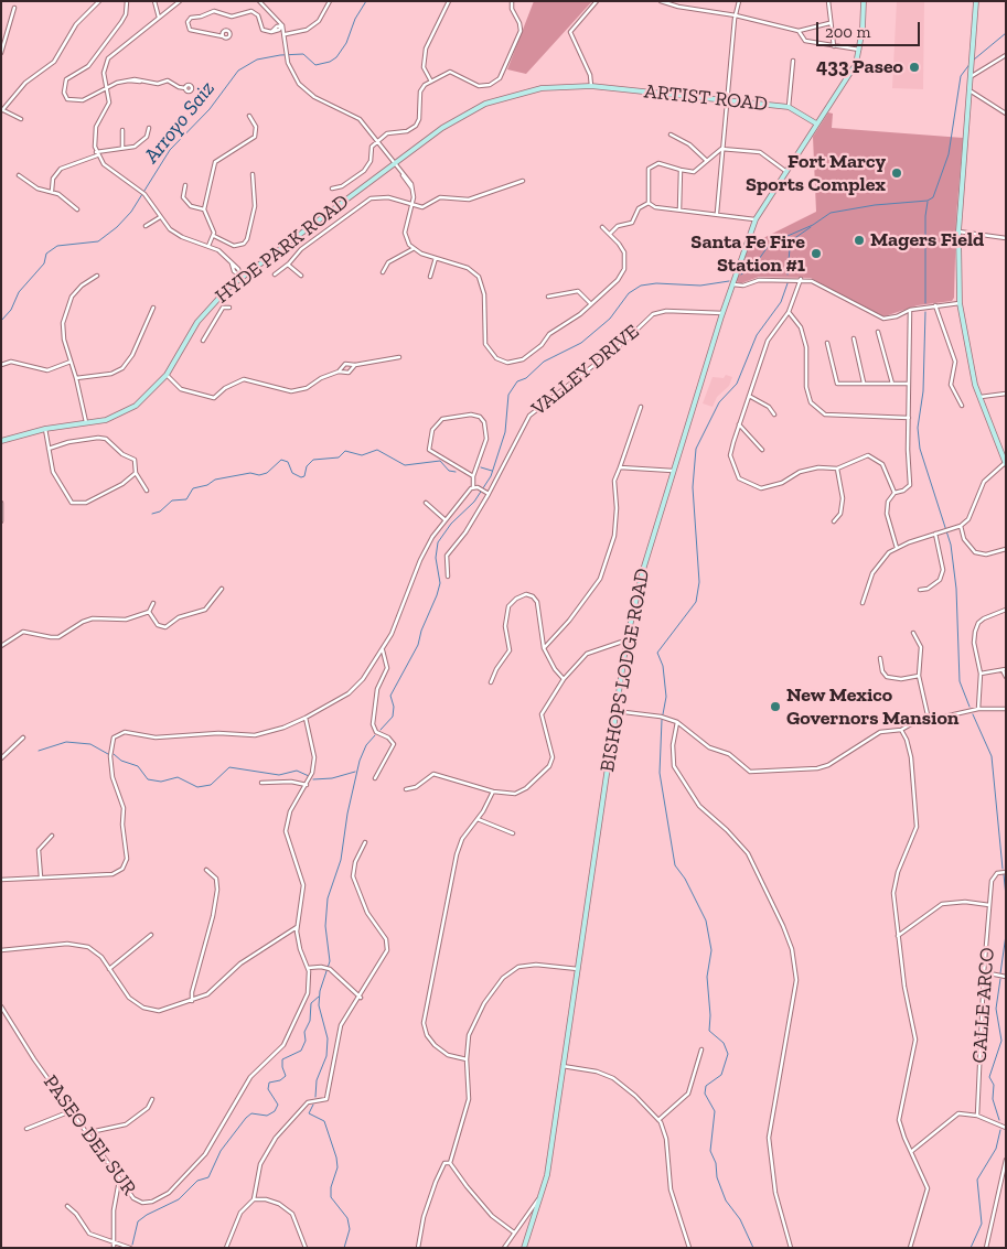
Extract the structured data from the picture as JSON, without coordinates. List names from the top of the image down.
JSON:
{
  "streets": {
    "street": [
      "ARTIST ROAD",
      "HYDE PARK ROAD",
      "VALLEY DRIVE",
      "BISHOPS LODGE ROAD",
      "CALLE ARCO",
      "PASEO DEL SUR"
    ]
  },
  "crossings": [
    ["ARTIST ROAD", "HYDE PARK ROAD"],
    ["ARTIST ROAD", "BISHOPS LODGE ROAD"],
    ["VALLEY DRIVE", "BISHOPS LODGE ROAD"]
  ],
  "water": ["Arroyo Saiz"],
  "places": [
    "433 Paseo",
    "Fort Marcy Sports Complex",
    "Magers Field",
    "Santa Fe Fire Station #1",
    "New Mexico Governors Mansion"
  ],
  "scale_bar": "200 m"
}
